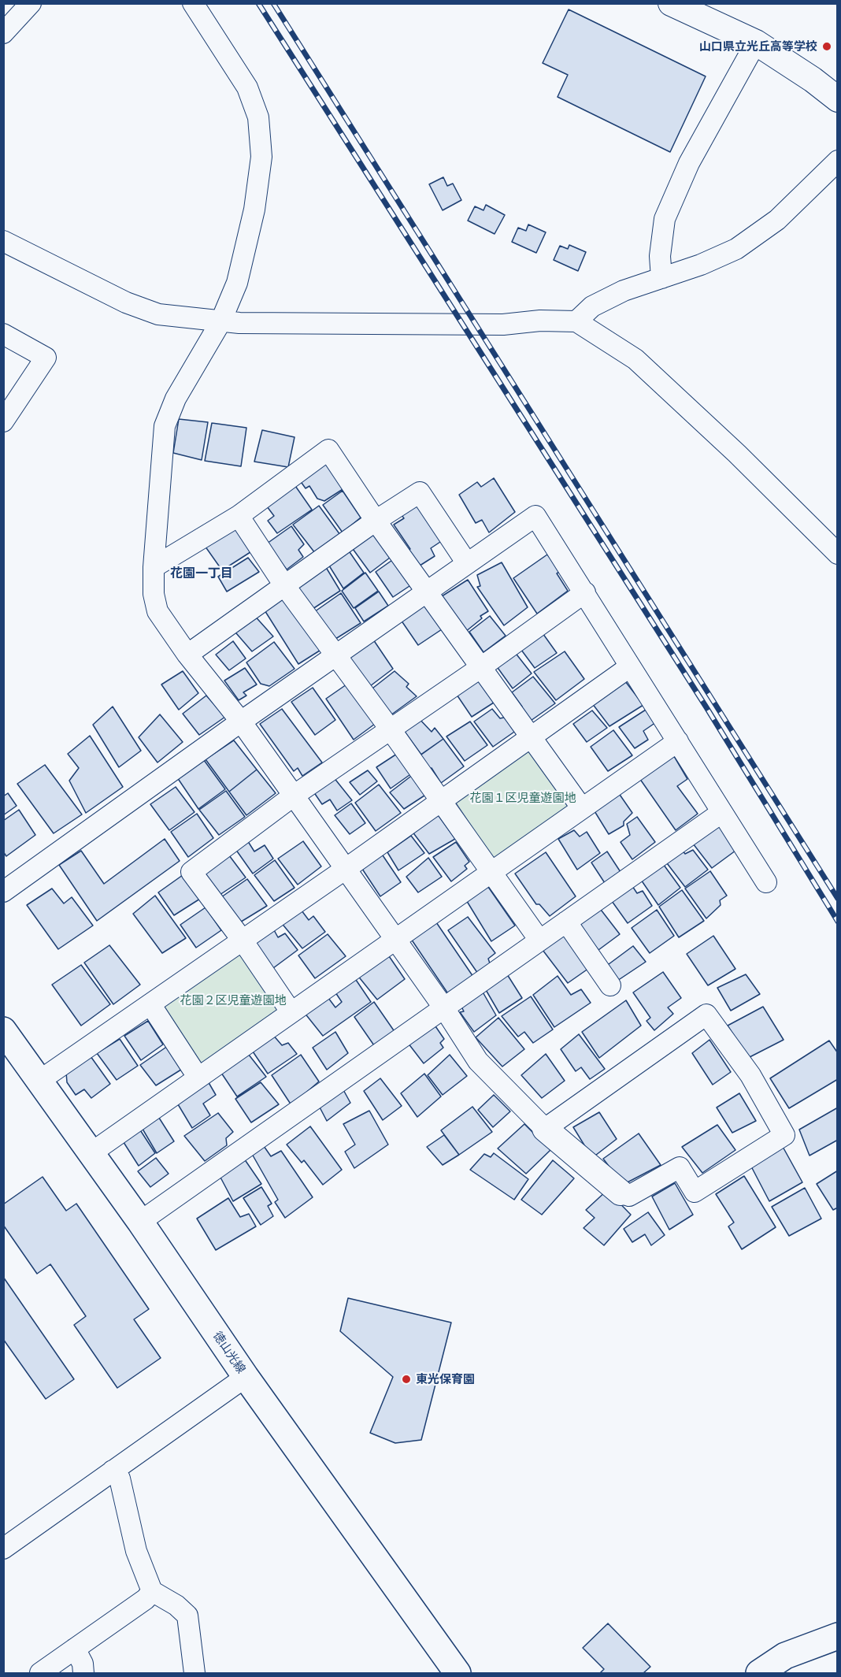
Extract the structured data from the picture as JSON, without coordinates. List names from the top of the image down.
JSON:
{
  "streets": {
    "main road": ["徳山光線"]
  },
  "districts": ["花園一丁目"],
  "parks": ["花園１区児童遊園地", "花園２区児童遊園地"],
  "places": ["山口県立光丘高等学校", "東光保育園"]
}
